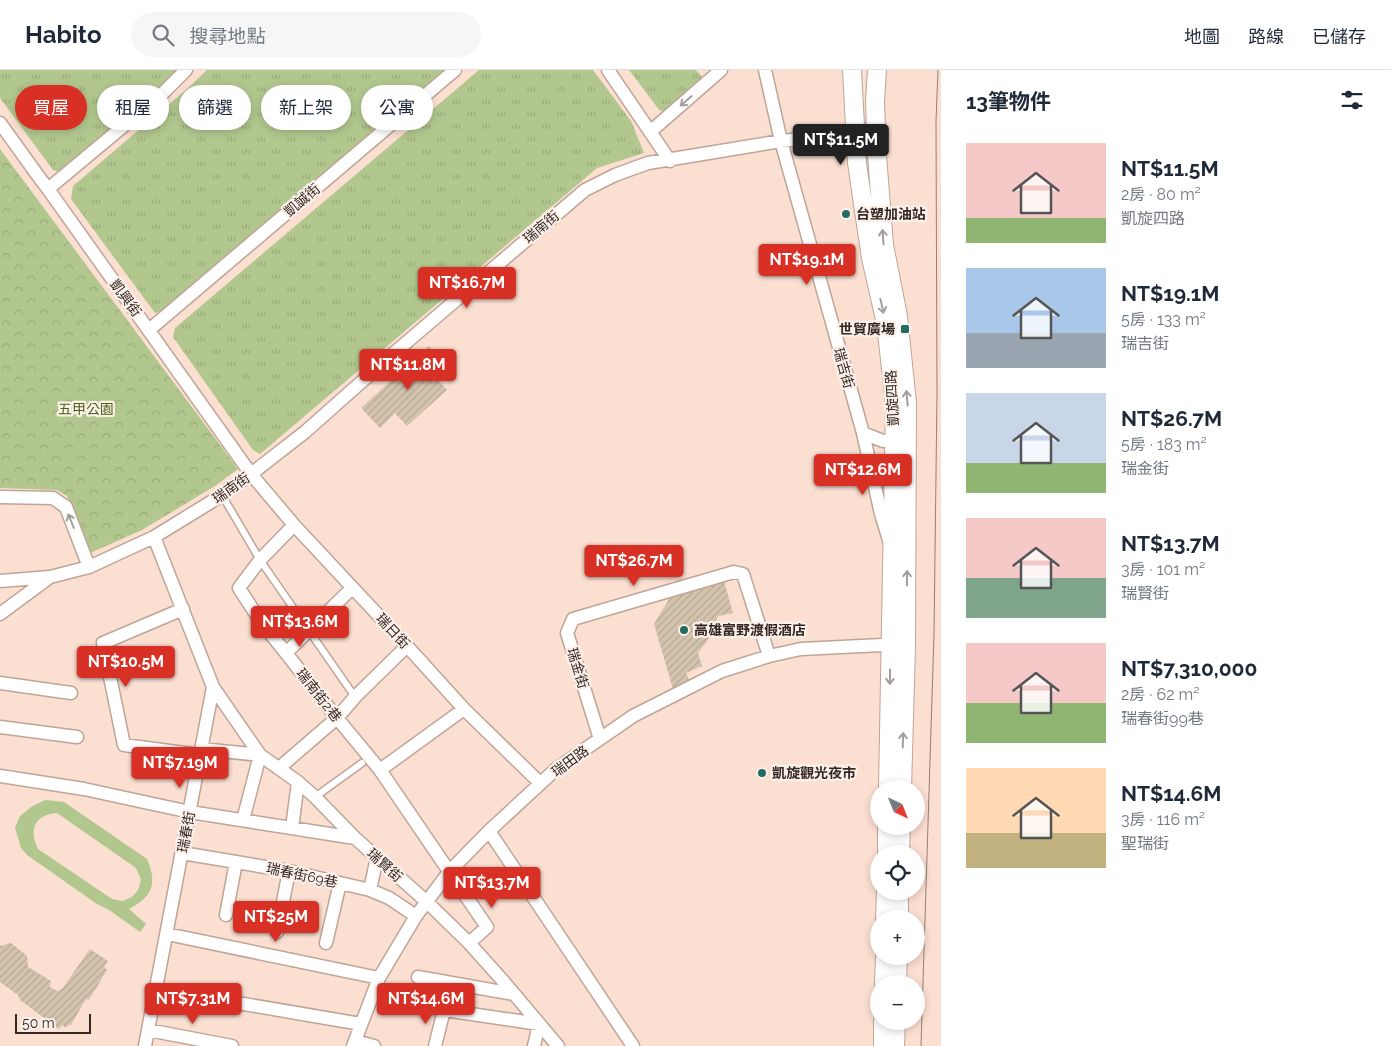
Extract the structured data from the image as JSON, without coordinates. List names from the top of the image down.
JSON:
{
  "streets": {
    "street": [
      "凱誠街",
      "瑞南街",
      "凱興街",
      "瑞吉街",
      "凱旋四路",
      "瑞日街",
      "瑞金街",
      "瑞南街2巷",
      "瑞田路",
      "瑞春街",
      "瑞賢街",
      "瑞春街69巷"
    ]
  },
  "crossings": [
    ["凱誠街", "凱興街"],
    ["瑞南街", "凱興街"],
    ["瑞南街", "瑞吉街"],
    ["瑞南街", "凱旋四路"],
    ["瑞南街", "瑞日街"],
    ["凱興街", "瑞日街"],
    ["瑞吉街", "凱旋四路"],
    ["凱旋四路", "瑞田路"],
    ["瑞日街", "瑞南街2巷"],
    ["瑞日街", "瑞田路"],
    ["瑞金街", "瑞田路"],
    ["瑞南街2巷", "瑞田路"],
    ["瑞南街2巷", "瑞賢街"],
    ["瑞田路", "瑞賢街"],
    ["瑞田路", "瑞春街69巷"],
    ["瑞春街", "瑞賢街"],
    ["瑞春街", "瑞春街69巷"]
  ],
  "parks": ["五甲公園"],
  "places": {
    "other": ["台塑加油站", "高雄富野渡假酒店", "凱旋觀光夜市"],
    "transit": ["世貿廣場"]
  },
  "scale_bar": "50 m",
  "north": "bottom right",
  "page": {
    "header": "Habito",
    "search": "搜尋地點",
    "nav": ["地圖", "路線", "已儲存"],
    "heading": "13筆物件",
    "chip": [
      "買屋",
      "租屋",
      "篩選",
      "新上架",
      "公寓"
    ],
    "price": [
      "NT$11.5M",
      "NT$19.1M",
      "NT$16.7M",
      "NT$11.8M",
      "NT$12.6M",
      "NT$26.7M",
      "NT$13.6M",
      "NT$10.5M",
      "NT$7.19M",
      "NT$13.7M",
      "NT$25M",
      "NT$7.31M",
      "NT$14.6M"
    ],
    "list": [
      {
        "name": "NT$11.5M",
        "note": "2房 · 80 m² · 凱旋四路"
      },
      {
        "name": "NT$19.1M",
        "note": "5房 · 133 m² · 瑞吉街"
      },
      {
        "name": "NT$26.7M",
        "note": "5房 · 183 m² · 瑞金街"
      },
      {
        "name": "NT$13.7M",
        "note": "3房 · 101 m² · 瑞賢街"
      },
      {
        "name": "NT$7,310,000",
        "note": "2房 · 62 m² · 瑞春街99巷"
      },
      {
        "name": "NT$14.6M",
        "note": "3房 · 116 m² · 聖瑞街"
      }
    ],
    "map_buttons": ["+", "−"],
    "scale": "50 m"
  }
}
